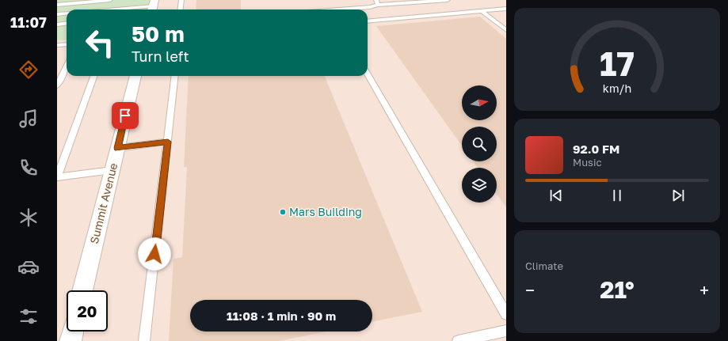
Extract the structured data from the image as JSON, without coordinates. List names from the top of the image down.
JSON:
{
  "streets": {
    "street": ["Summit Avenue"]
  },
  "places": ["Mars Building"],
  "north": "right",
  "page": {
    "tabs": "11:07",
    "turn": ["50 m", "Turn left"],
    "song": ["92.0 FM", "Music"],
    "tile": "Climate",
    "heat": ["−", "21°", "+"],
    "limit": "20",
    "trip": "11:08 · 1 min · 90 m",
    "gauge": ["17", "km/h"]
  }
}
